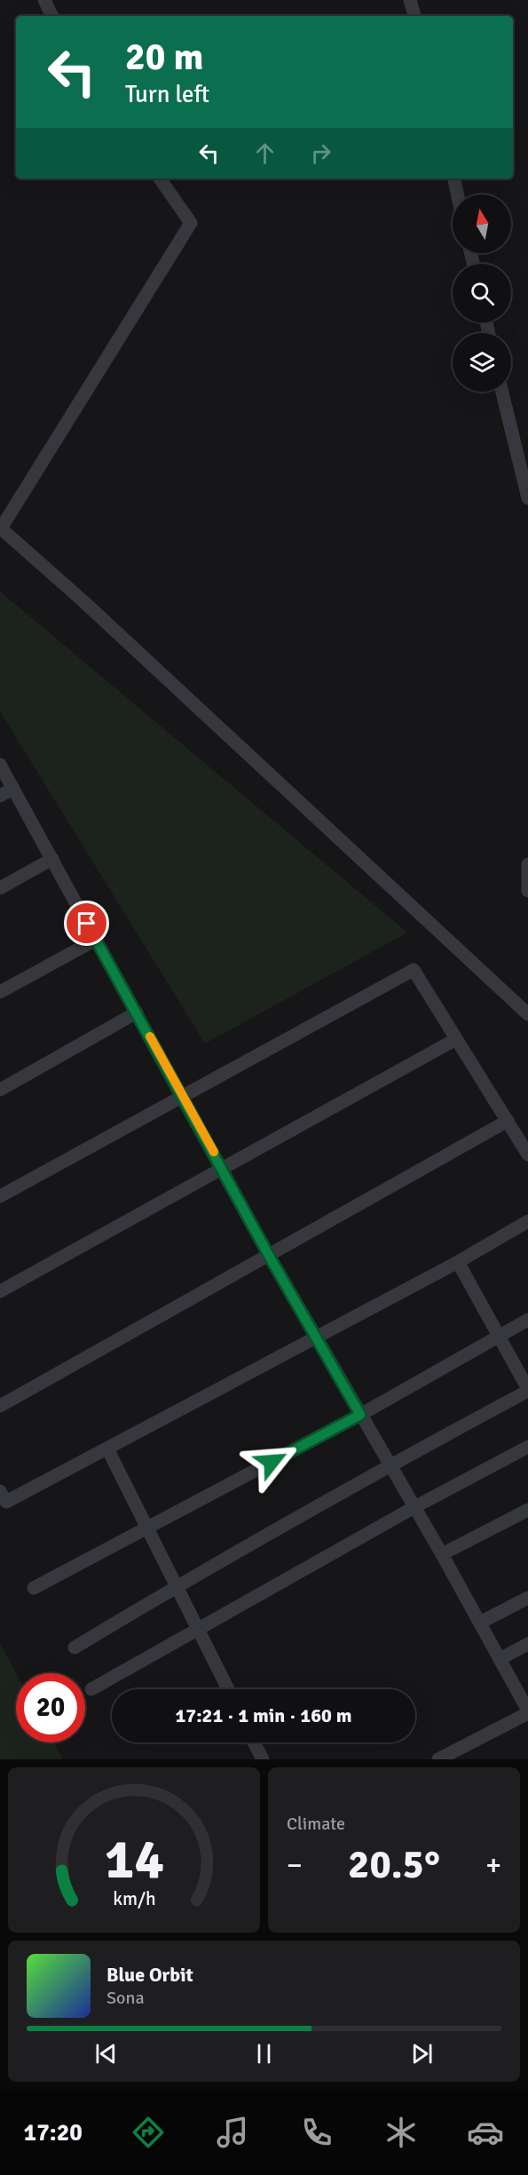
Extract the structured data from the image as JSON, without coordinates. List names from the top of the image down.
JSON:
{
  "north": "top",
  "page": {
    "turn": ["20 m", "Turn left"],
    "limit": "20",
    "trip": "17:21 · 1 min · 160 m",
    "tile": "Climate",
    "heat": ["−", "20.5°", "+"],
    "song": ["Blue Orbit", "Sona"],
    "tabs": "17:20",
    "gauge": ["14", "km/h"]
  }
}
